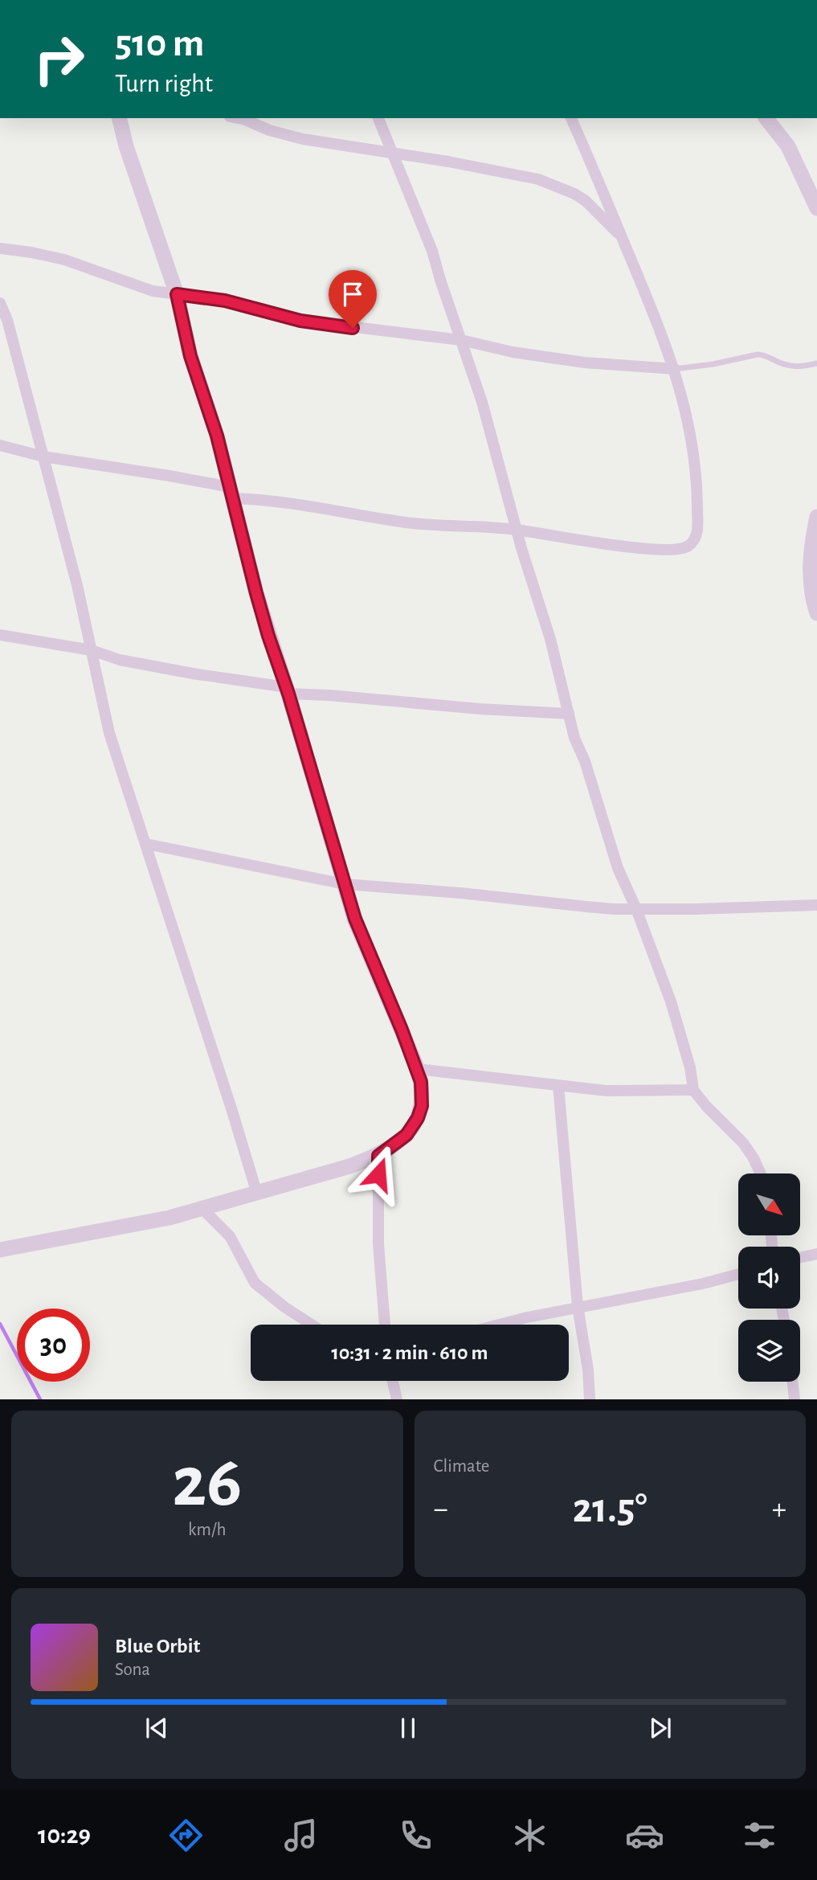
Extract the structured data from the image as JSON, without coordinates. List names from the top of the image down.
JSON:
{
  "north": "bottom right",
  "page": {
    "turn": ["510 m", "Turn right"],
    "limit": "30",
    "trip": "10:31 · 2 min · 610 m",
    "tile": [
      ["26", "km/h"],
      "Climate"
    ],
    "heat": ["−", "21.5°", "+"],
    "song": ["Blue Orbit", "Sona"],
    "tabs": "10:29"
  }
}
